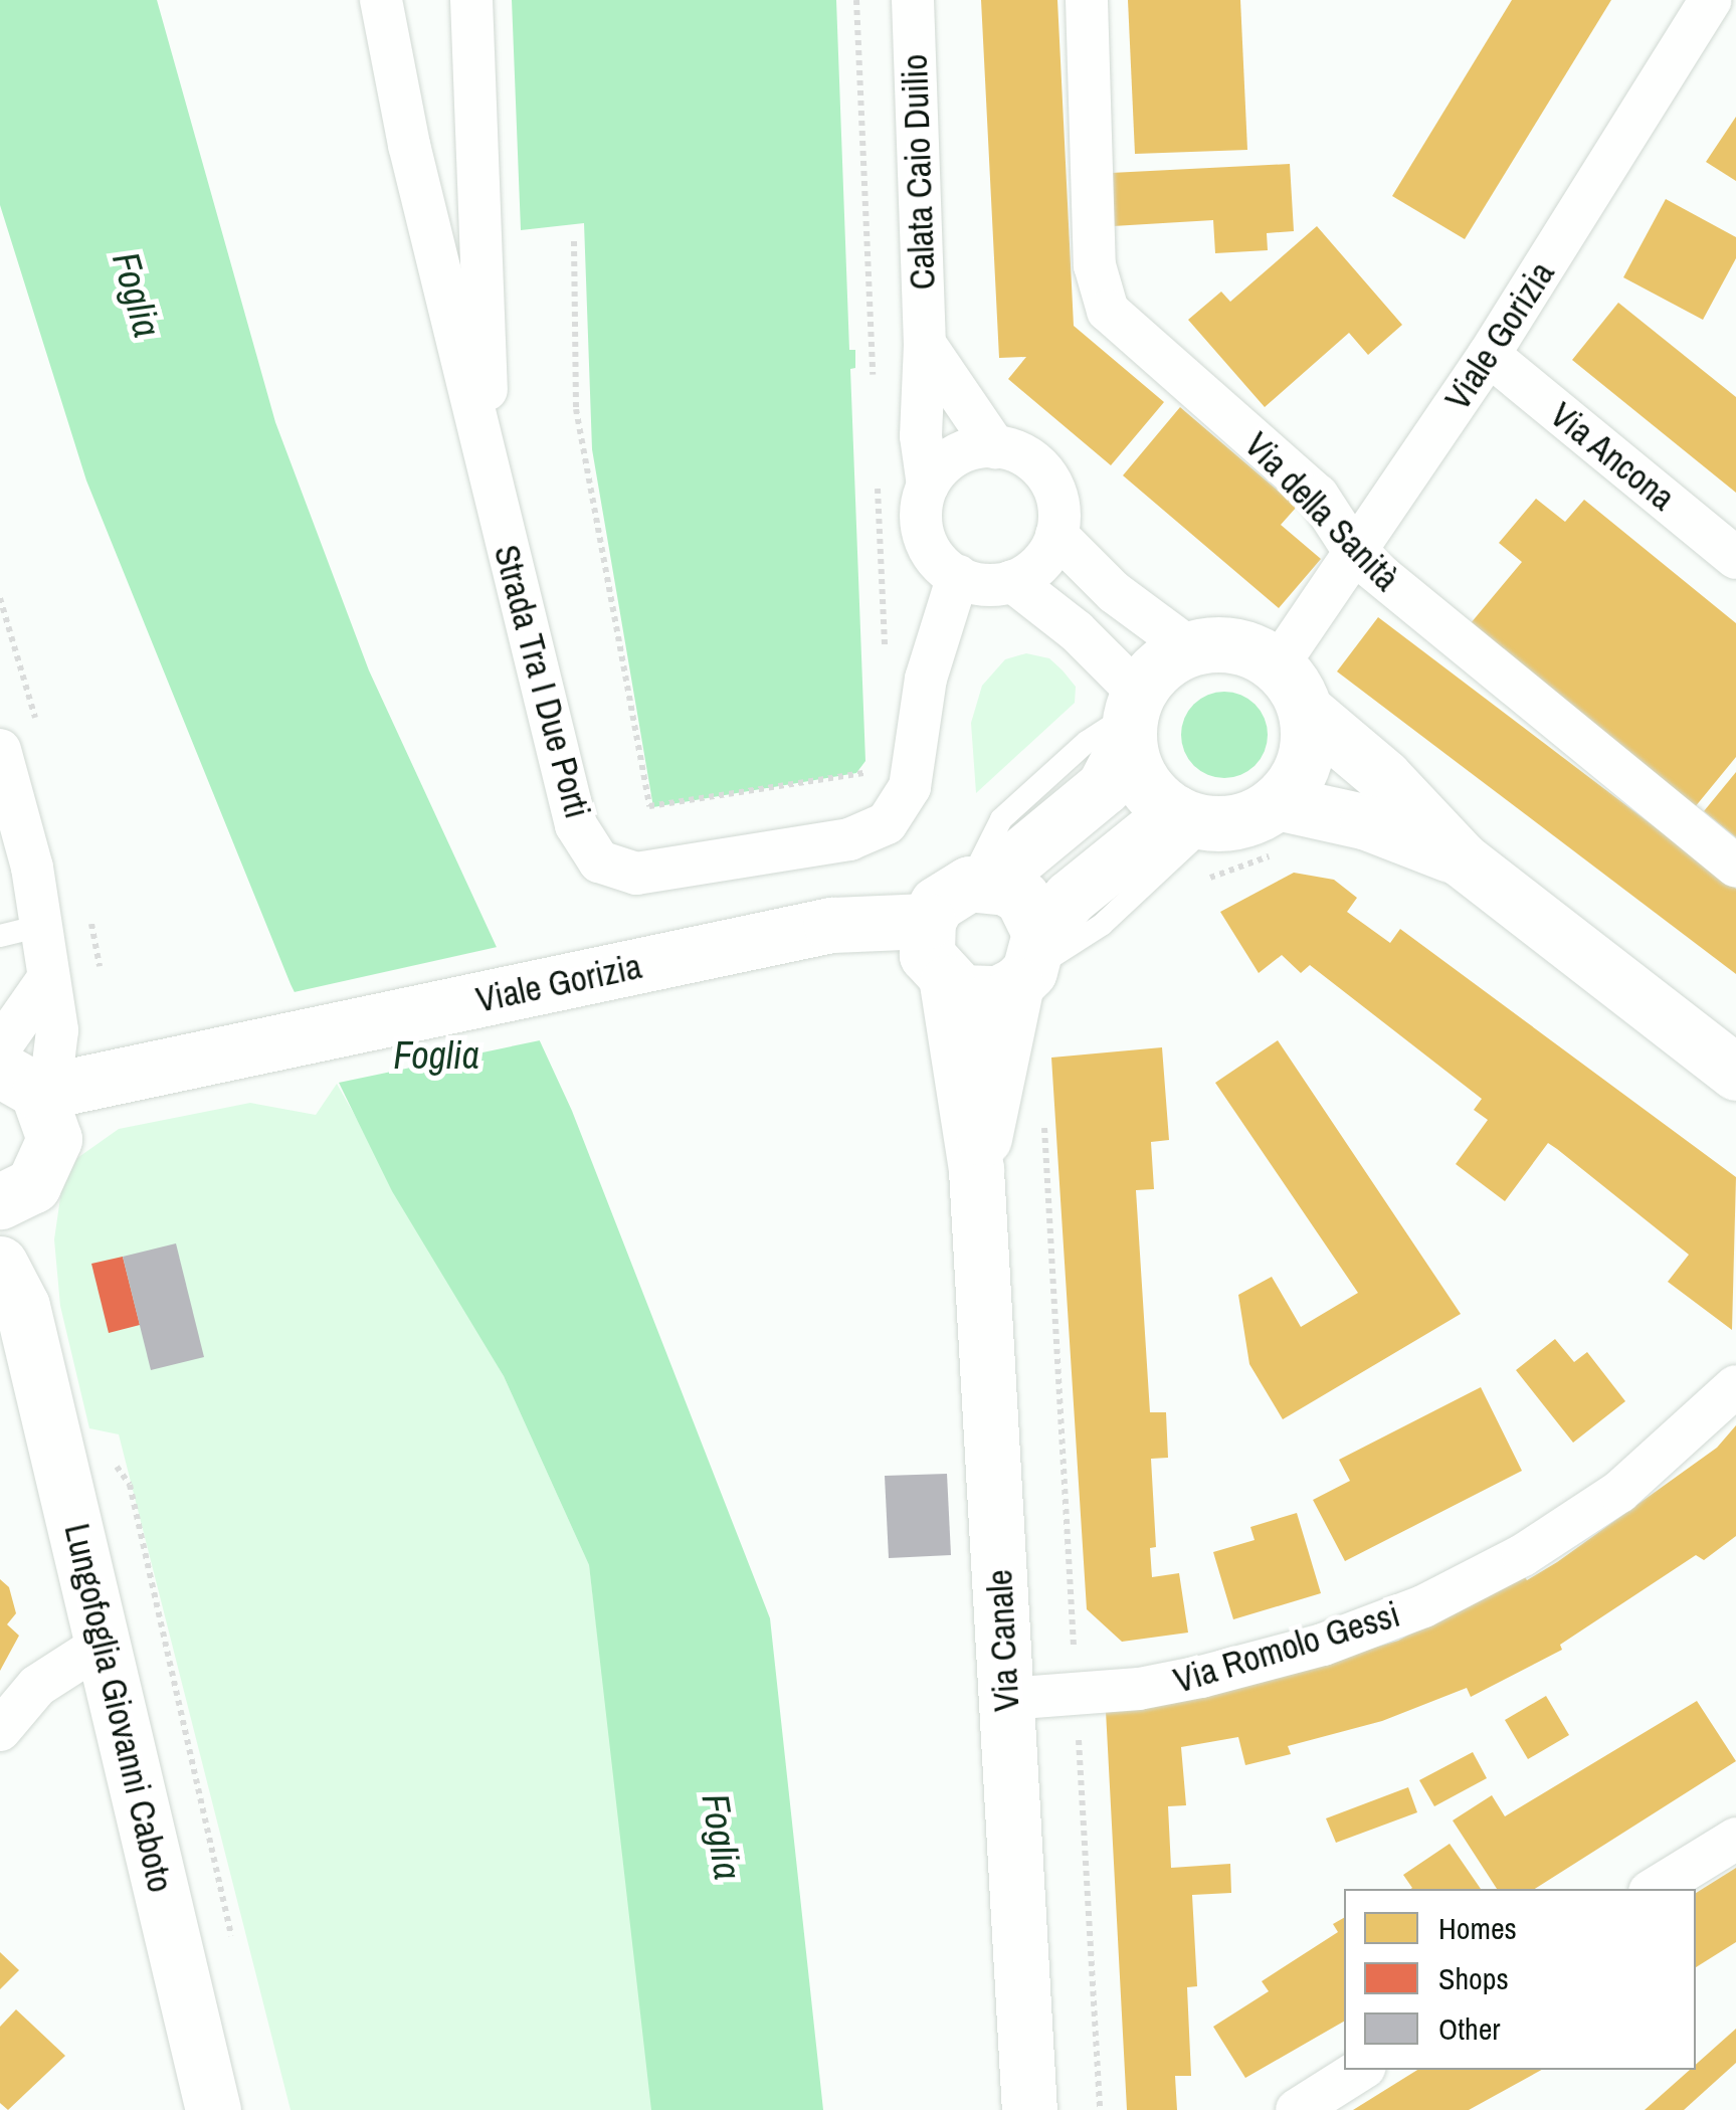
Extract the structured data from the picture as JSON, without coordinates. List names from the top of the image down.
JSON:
{
  "streets": {
    "street": [
      "Calata Caio Duilio",
      "Viale Gorizia",
      "Via Ancona",
      "Via della Sanità",
      "Strada Tra I Due Porti",
      "Via Canale",
      "Via Romolo Gessi",
      "Lungofoglia Giovanni Caboto"
    ]
  },
  "crossings": [
    ["Calata Caio Duilio", "Strada Tra I Due Porti"],
    ["Viale Gorizia", "Via Ancona"],
    ["Viale Gorizia", "Via della Sanità"],
    ["Viale Gorizia", "Via Canale"],
    ["Viale Gorizia", "Lungofoglia Giovanni Caboto"],
    ["Via Canale", "Via Romolo Gessi"]
  ],
  "water": ["Foglia"],
  "legend": ["Homes", "Shops", "Other"]
}
